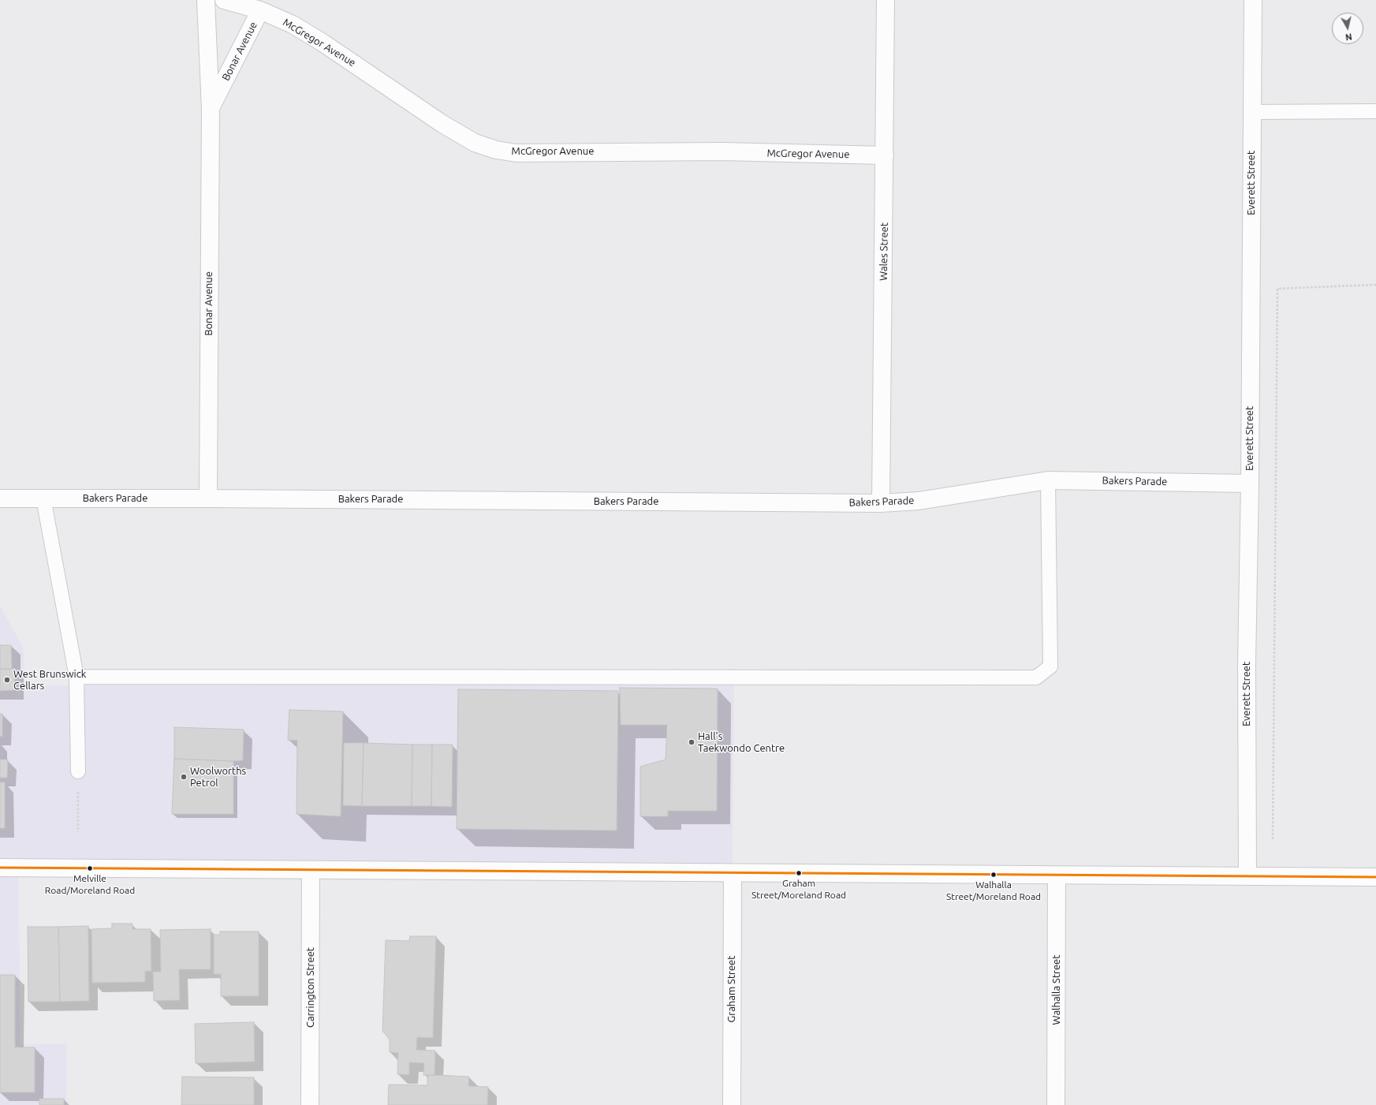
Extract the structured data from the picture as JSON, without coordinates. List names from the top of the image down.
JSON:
{
  "streets": {
    "street": [
      "McGregor Avenue",
      "Bonar Avenue",
      "Everett Street",
      "Wales Street",
      "Bakers Parade",
      "Carrington Street",
      "Graham Street",
      "Walhalla Street"
    ]
  },
  "crossings": [
    ["McGregor Avenue", "Bonar Avenue"],
    ["McGregor Avenue", "Wales Street"],
    ["Bonar Avenue", "Bakers Parade"],
    ["Everett Street", "Bakers Parade"],
    ["Wales Street", "Bakers Parade"]
  ],
  "places": [
    "West Brunswick Cellars",
    "Hall's Taekwondo Centre",
    "Woolworths Petrol",
    "Melville Road/Moreland Road",
    "Graham Street/Moreland Road",
    "Walhalla Street/Moreland Road"
  ],
  "north": "bottom"
}
